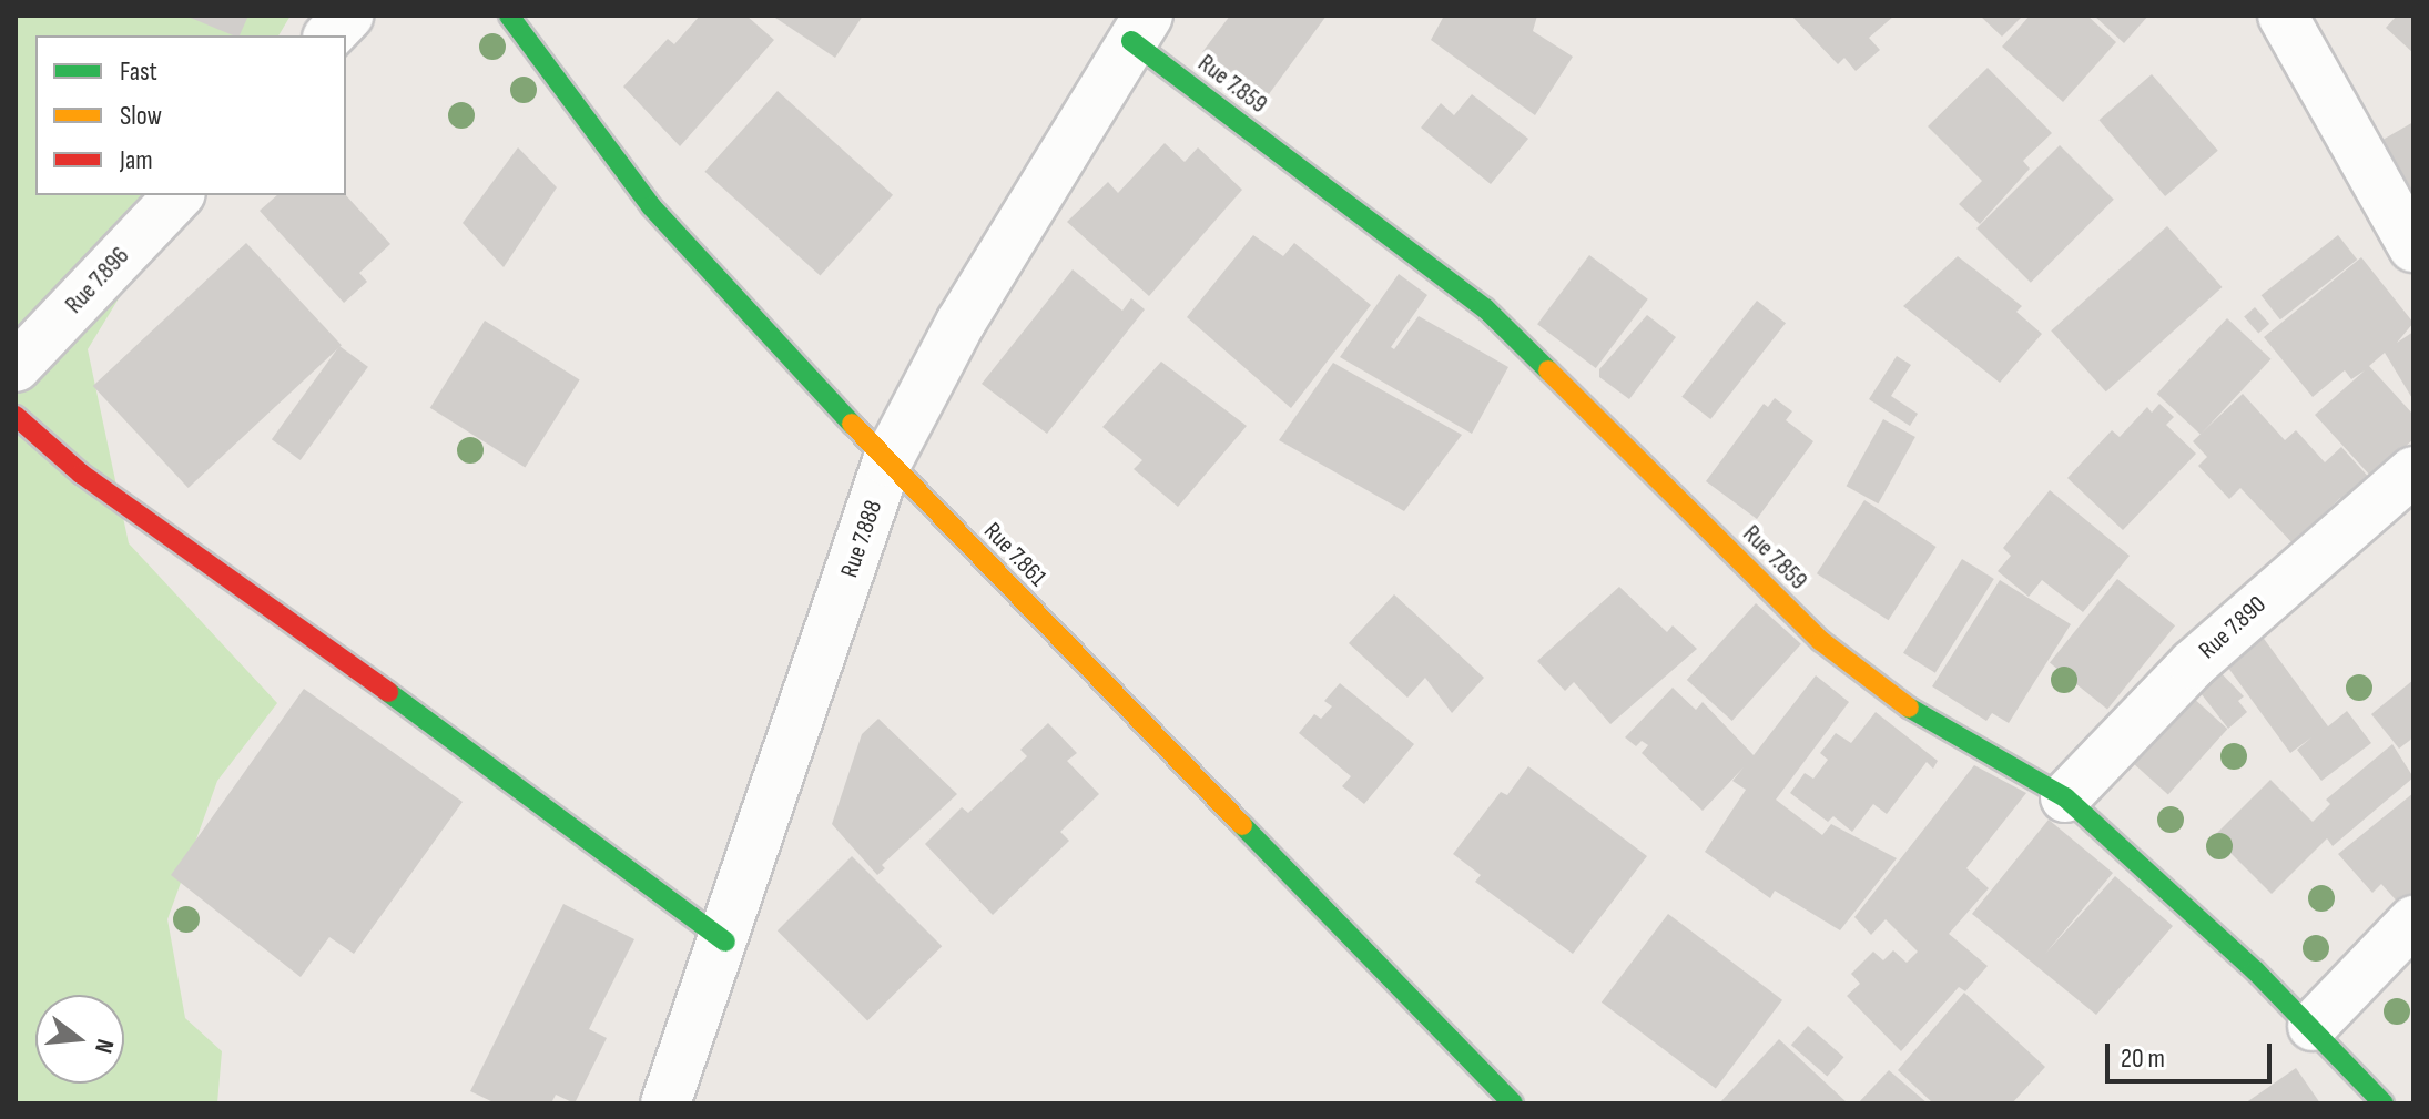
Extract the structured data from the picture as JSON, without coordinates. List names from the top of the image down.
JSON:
{
  "streets": {
    "street": [
      "Rue 7.859",
      "Rue 7.896",
      "Rue 7.888",
      "Rue 7.861",
      "Rue 7.890"
    ]
  },
  "crossings": [
    ["Rue 7.859", "Rue 7.888"],
    ["Rue 7.859", "Rue 7.890"],
    ["Rue 7.888", "Rue 7.861"]
  ],
  "legend": ["Fast", "Slow", "Jam"],
  "scale_bar": "20 m",
  "north": "right"
}
